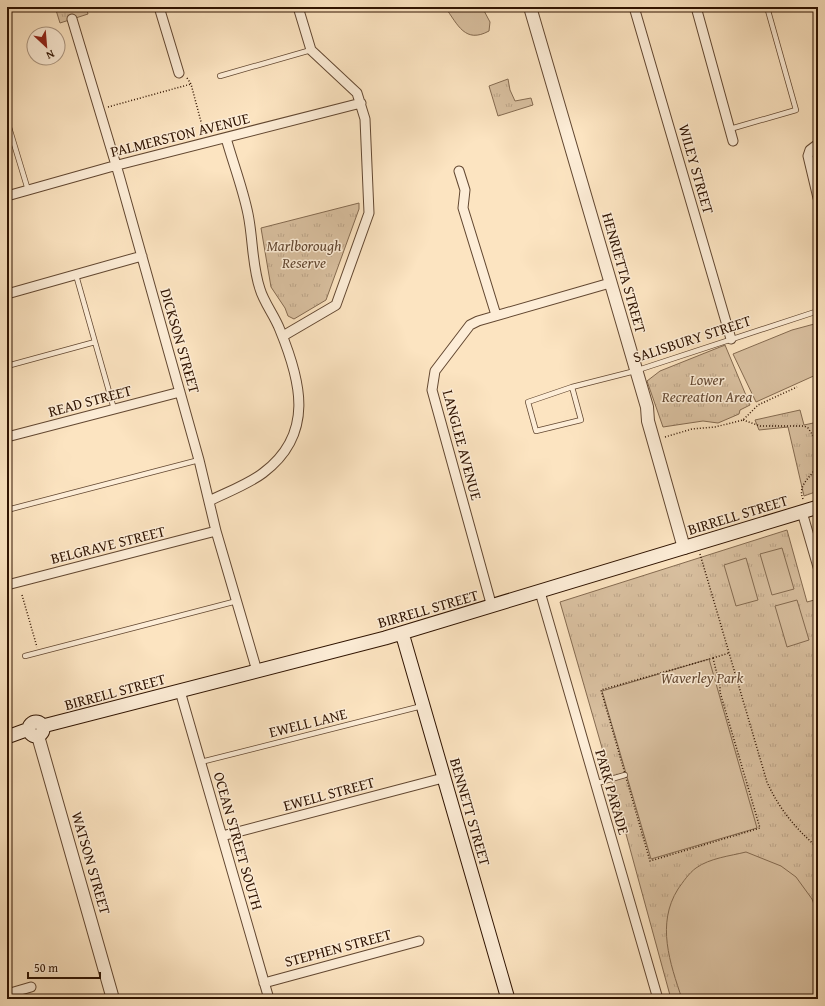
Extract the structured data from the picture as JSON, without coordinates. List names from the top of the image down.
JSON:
{
  "streets": {
    "main road": ["BIRRELL STREET", "BENNETT STREET"],
    "street": [
      "PALMERSTON AVENUE",
      "WILEY STREET",
      "HENRIETTA STREET",
      "DICKSON STREET",
      "READ STREET",
      "LANGLEE AVENUE",
      "BELGRAVE STREET",
      "PARK PARADE",
      "EWELL STREET",
      "OCEAN STREET SOUTH",
      "WATSON STREET",
      "STEPHEN STREET"
    ],
    "lane": ["SALISBURY STREET", "EWELL LANE"]
  },
  "crossings": [
    ["PALMERSTON AVENUE", "DICKSON STREET"],
    ["WILEY STREET", "SALISBURY STREET"],
    ["HENRIETTA STREET", "SALISBURY STREET"],
    ["HENRIETTA STREET", "LANGLEE AVENUE"],
    ["HENRIETTA STREET", "BIRRELL STREET"],
    ["DICKSON STREET", "READ STREET"],
    ["DICKSON STREET", "BIRRELL STREET"],
    ["DICKSON STREET", "BELGRAVE STREET"],
    ["LANGLEE AVENUE", "BIRRELL STREET"],
    ["BIRRELL STREET", "PARK PARADE"],
    ["BIRRELL STREET", "BENNETT STREET"],
    ["BIRRELL STREET", "OCEAN STREET SOUTH"],
    ["BIRRELL STREET", "WATSON STREET"],
    ["EWELL LANE", "BENNETT STREET"],
    ["EWELL LANE", "OCEAN STREET SOUTH"],
    ["EWELL STREET", "BENNETT STREET"],
    ["EWELL STREET", "OCEAN STREET SOUTH"],
    ["OCEAN STREET SOUTH", "STEPHEN STREET"]
  ],
  "parks": ["Marlborough Reserve", "Lower Recreation Area", "Waverley Park"],
  "scale_bar": "50 m",
  "north": "bottom right"
}
